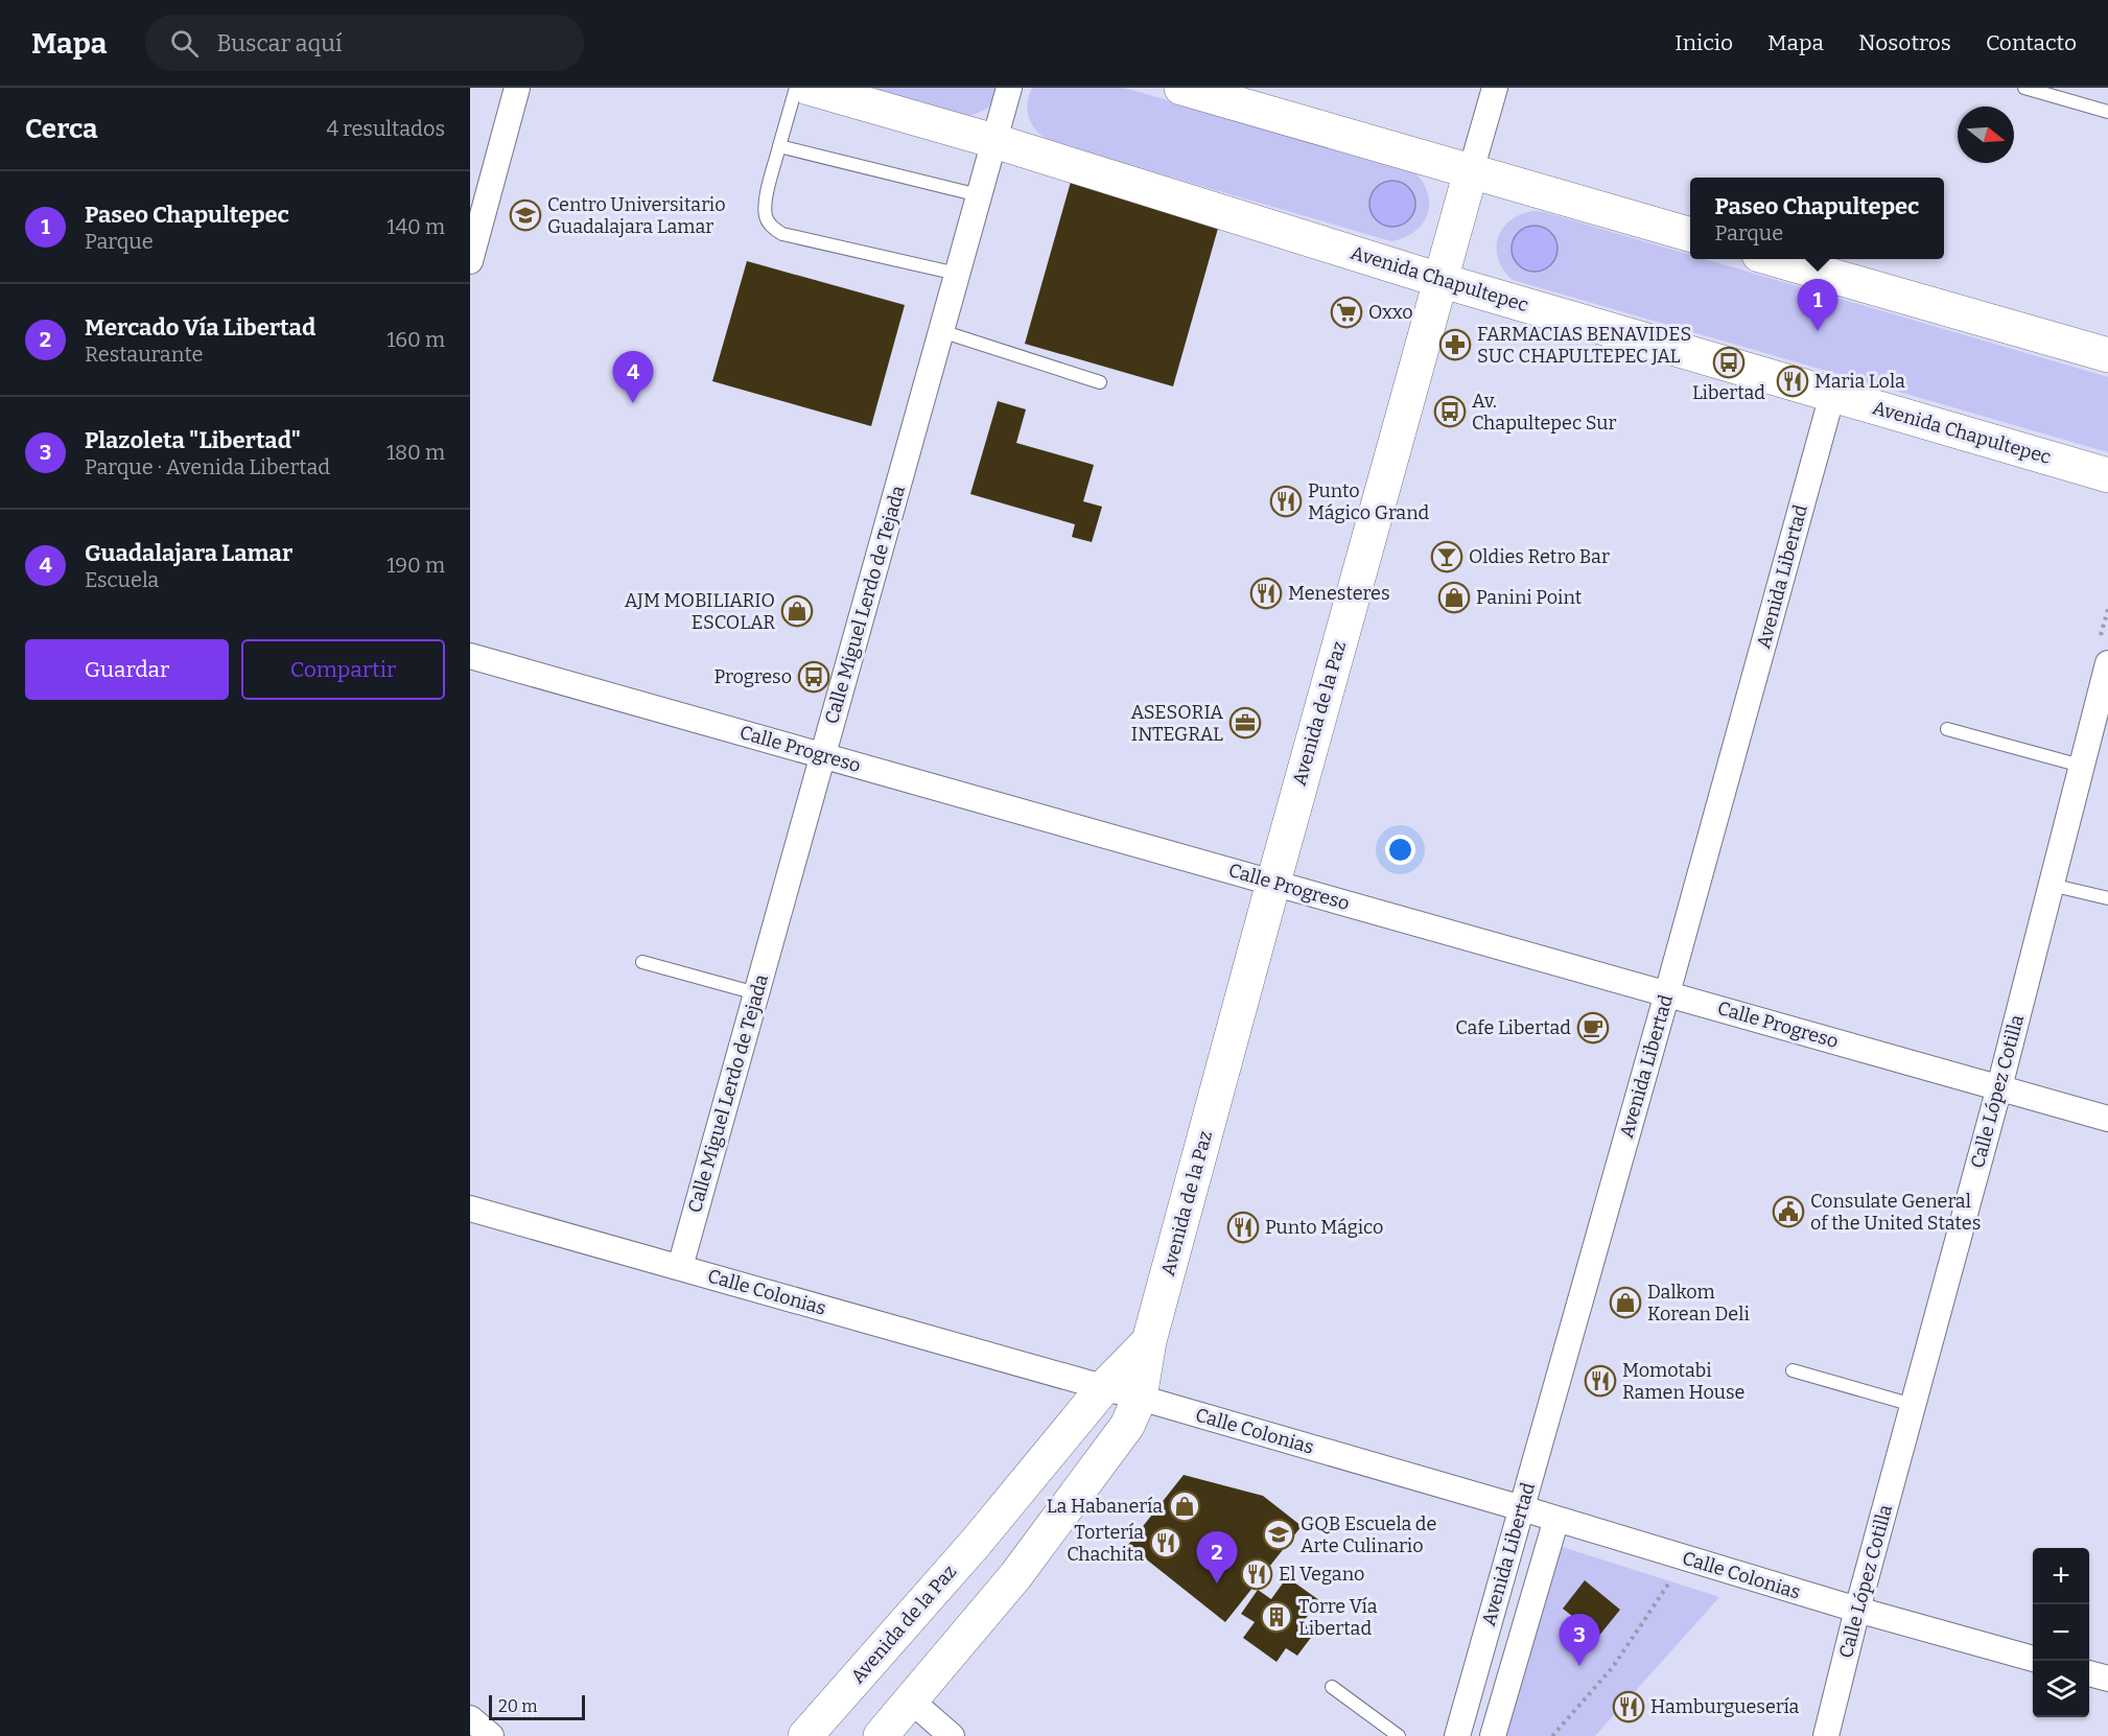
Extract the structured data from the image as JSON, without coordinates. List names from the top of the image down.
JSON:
{
  "streets": {
    "street": [
      "Avenida Chapultepec",
      "Avenida Libertad",
      "Calle Miguel Lerdo de Tejada",
      "Avenida de la Paz",
      "Calle Progreso",
      "Calle López Cotilla",
      "Calle Colonias"
    ]
  },
  "crossings": [
    ["Avenida Chapultepec", "Avenida Libertad"],
    ["Avenida Chapultepec", "Calle Miguel Lerdo de Tejada"],
    ["Avenida Chapultepec", "Avenida de la Paz"],
    ["Avenida Libertad", "Calle Progreso"],
    ["Avenida Libertad", "Calle Colonias"],
    ["Calle Miguel Lerdo de Tejada", "Calle Progreso"],
    ["Calle Miguel Lerdo de Tejada", "Calle Colonias"],
    ["Avenida de la Paz", "Calle Progreso"],
    ["Avenida de la Paz", "Calle Colonias"],
    ["Calle Progreso", "Calle López Cotilla"],
    ["Calle López Cotilla", "Calle Colonias"]
  ],
  "places": {
    "school or university": ["Centro Universitario Guadalajara Lamar", "GQB Escuela de Arte Culinario"],
    "supermarket": ["Oxxo"],
    "pharmacy": ["FARMACIAS BENAVIDES SUC CHAPULTEPEC JAL"],
    "bus stop": ["Libertad", "Av. Chapultepec Sur", "Progreso"],
    "restaurant": [
      "Maria Lola",
      "Punto Mágico Grand",
      "Menesteres",
      "Punto Mágico",
      "Momotabi Ramen House",
      "Tortería Chachita",
      "El Vegano",
      "Hamburguesería"
    ],
    "bar": ["Oldies Retro Bar"],
    "shop": [
      "Panini Point",
      "AJM MOBILIARIO ESCOLAR",
      "Dalkom Korean Deli",
      "La Habanería"
    ],
    "office": ["ASESORIA INTEGRAL"],
    "cafe": ["Cafe Libertad"],
    "public building": ["Consulate General of the United States"],
    "building": ["Torre Vía Libertad"]
  },
  "scale_bar": "20 m",
  "north": "right",
  "page": {
    "header": "Mapa",
    "search": "Buscar aquí",
    "nav": [
      "Inicio",
      "Mapa",
      "Nosotros",
      "Contacto"
    ],
    "heading": ["Cerca", "4 resultados"],
    "list": [
      {
        "mark": "1",
        "name": "Paseo Chapultepec",
        "note": "Parque",
        "value": "140 m"
      },
      {
        "mark": "2",
        "name": "Mercado Vía Libertad",
        "note": "Restaurante",
        "value": "160 m"
      },
      {
        "mark": "3",
        "name": "Plazoleta \"Libertad\"",
        "note": "Parque · Avenida Libertad",
        "value": "180 m"
      },
      {
        "mark": "4",
        "name": "Guadalajara Lamar",
        "note": "Escuela",
        "value": "190 m"
      }
    ],
    "popup": ["Paseo Chapultepec", "Parque"],
    "pins": [
      "1",
      "4",
      "2",
      "3"
    ],
    "buttons": ["Guardar", "Compartir"],
    "map_buttons": ["+", "−"],
    "scale": "20 m"
  }
}
